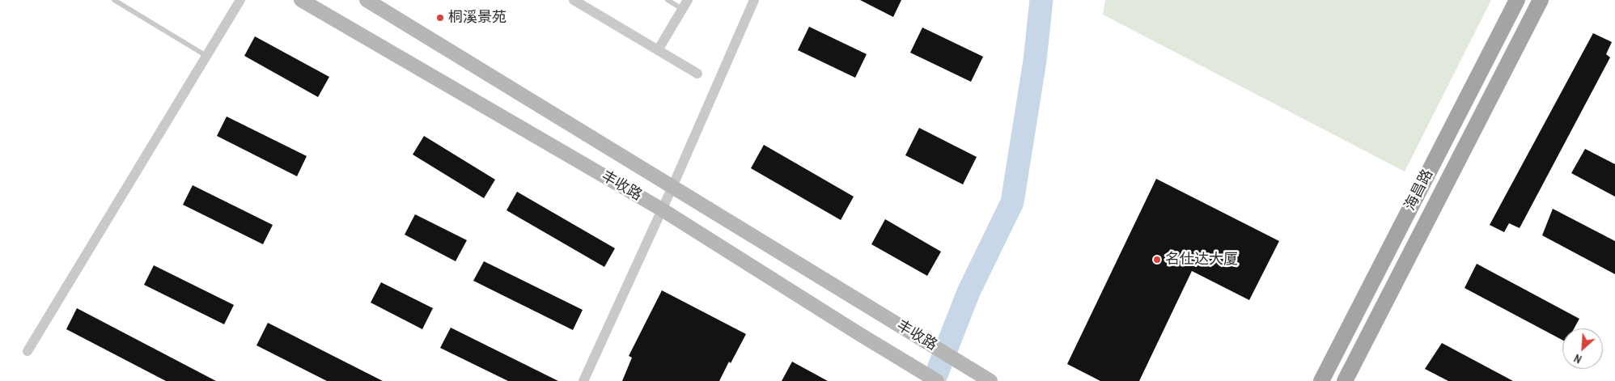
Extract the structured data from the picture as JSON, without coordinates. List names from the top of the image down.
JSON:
{
  "streets": {
    "main road": ["丰收路", "海昌路"]
  },
  "places": ["桐溪景苑", "名仕达大厦"],
  "north": "bottom left"
}
